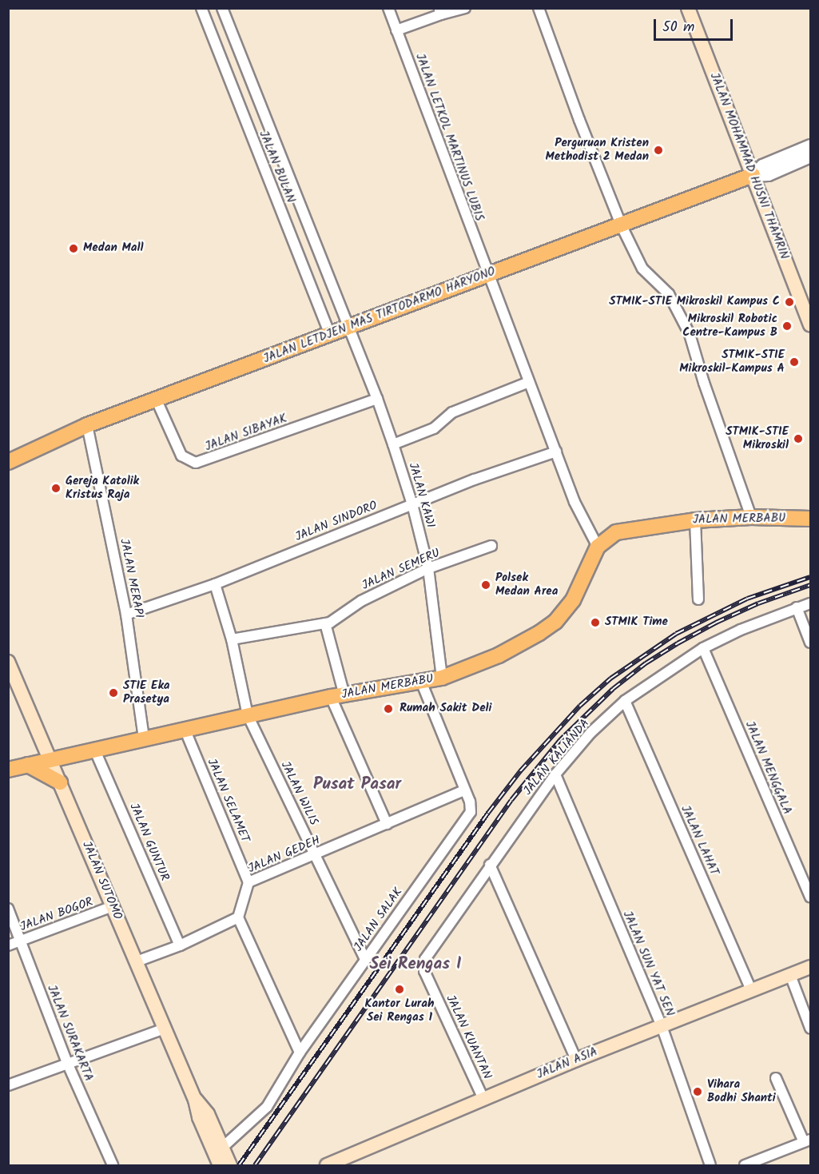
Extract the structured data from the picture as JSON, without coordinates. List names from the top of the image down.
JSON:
{
  "streets": {
    "main road": [
      "JALAN MOHAMMAD HUSNI THAMRIN",
      "JALAN LETDJEN MAS TIRTODARMO HARYONO",
      "JALAN MERBABU",
      "JALAN SUTOMO",
      "JALAN ASIA"
    ],
    "street": [
      "JALAN LETKOL MARTINUS LUBIS",
      "JALAN BULAN",
      "JALAN SIBAYAK",
      "JALAN KAWI",
      "JALAN SINDORO",
      "JALAN SEMERU",
      "JALAN MERAPI",
      "JALAN KALIANDA",
      "JALAN MENGGALA",
      "JALAN WILIS",
      "JALAN SELAMET",
      "JALAN LAHAT",
      "JALAN GUNTUR",
      "JALAN GEDEH",
      "JALAN BOGOR",
      "JALAN SALAK",
      "JALAN SUN YAT SEN",
      "JALAN SURAKARTA",
      "JALAN KUANTAN"
    ]
  },
  "crossings": [
    ["JALAN LETKOL MARTINUS LUBIS", "JALAN LETDJEN MAS TIRTODARMO HARYONO"],
    ["JALAN LETKOL MARTINUS LUBIS", "JALAN MERBABU"],
    ["JALAN LETKOL MARTINUS LUBIS", "JALAN SINDORO"],
    ["JALAN MOHAMMAD HUSNI THAMRIN", "JALAN LETDJEN MAS TIRTODARMO HARYONO"],
    ["JALAN BULAN", "JALAN LETDJEN MAS TIRTODARMO HARYONO"],
    ["JALAN BULAN", "JALAN KAWI"],
    ["JALAN LETDJEN MAS TIRTODARMO HARYONO", "JALAN SIBAYAK"],
    ["JALAN LETDJEN MAS TIRTODARMO HARYONO", "JALAN KAWI"],
    ["JALAN LETDJEN MAS TIRTODARMO HARYONO", "JALAN MERAPI"],
    ["JALAN SIBAYAK", "JALAN KAWI"],
    ["JALAN KAWI", "JALAN MERBABU"],
    ["JALAN KAWI", "JALAN SINDORO"],
    ["JALAN KAWI", "JALAN SEMERU"],
    ["JALAN MERBABU", "JALAN MERAPI"],
    ["JALAN MERBABU", "JALAN WILIS"],
    ["JALAN MERBABU", "JALAN SELAMET"],
    ["JALAN MERBABU", "JALAN GUNTUR"],
    ["JALAN MERBABU", "JALAN SUTOMO"],
    ["JALAN MERBABU", "JALAN SALAK"],
    ["JALAN SINDORO", "JALAN MERAPI"],
    ["JALAN SINDORO", "JALAN WILIS"],
    ["JALAN SEMERU", "JALAN WILIS"],
    ["JALAN KALIANDA", "JALAN MENGGALA"],
    ["JALAN KALIANDA", "JALAN LAHAT"],
    ["JALAN KALIANDA", "JALAN SUN YAT SEN"],
    ["JALAN KALIANDA", "JALAN KUANTAN"],
    ["JALAN WILIS", "JALAN GEDEH"],
    ["JALAN WILIS", "JALAN SALAK"],
    ["JALAN SELAMET", "JALAN GEDEH"],
    ["JALAN LAHAT", "JALAN ASIA"],
    ["JALAN GEDEH", "JALAN SALAK"],
    ["JALAN SUTOMO", "JALAN BOGOR"],
    ["JALAN SUTOMO", "JALAN SALAK"],
    ["JALAN BOGOR", "JALAN SURAKARTA"],
    ["JALAN SUN YAT SEN", "JALAN ASIA"],
    ["JALAN KUANTAN", "JALAN ASIA"]
  ],
  "districts": ["Pusat Pasar", "Sei Rengas I"],
  "places": [
    "Perguruan Kristen Methodist 2 Medan",
    "Medan Mall",
    "STMIK-STIE Mikroskil Kampus C",
    "Mikroskil Robotic Centre-Kampus B",
    "STMIK-STIE Mikroskil-Kampus A",
    "STMIK-STIE Mikroskil",
    "Gereja Katolik Kristus Raja",
    "Polsek Medan Area",
    "STMIK Time",
    "STIE Eka Prasetya",
    "Rumah Sakit Deli",
    "Kantor Lurah Sei Rengas 1",
    "Vihara Bodhi Shanti"
  ],
  "scale_bar": "50 m"
}
